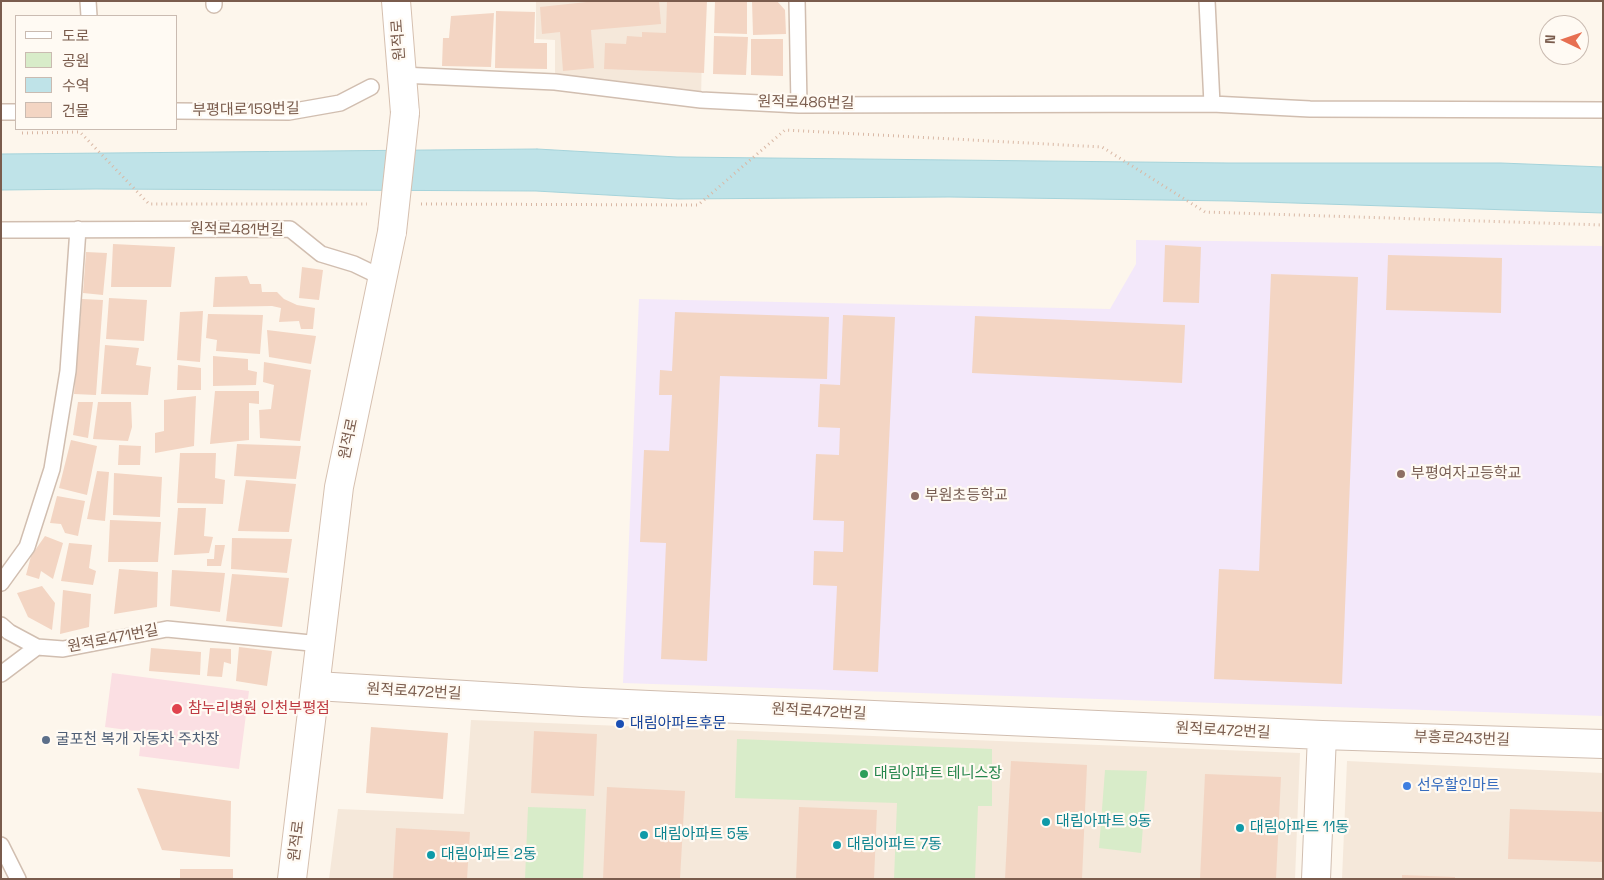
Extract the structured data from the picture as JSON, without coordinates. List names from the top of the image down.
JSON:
{
  "streets": {
    "street": ["원적로", "원적로472번길", "부흥로243번길"],
    "lane": [
      "원적로486번길",
      "부평대로159번길",
      "원적로481번길",
      "원적로471번길"
    ]
  },
  "crossings": [
    ["원적로", "원적로486번길"],
    ["원적로", "원적로481번길"],
    ["원적로", "원적로471번길"],
    ["원적로", "원적로472번길"],
    ["원적로472번길", "부흥로243번길"]
  ],
  "places": [
    "부평여자고등학교",
    "부원초등학교",
    "참누리병원 인천부평점",
    "대림아파트후문",
    "굴포천 복개 자동차 주차장",
    "대림아파트 테니스장",
    "선우할인마트",
    "대림아파트 9동",
    "대림아파트 11동",
    "대림아파트 5동",
    "대림아파트 7동",
    "대림아파트 2동"
  ],
  "legend": [
    "도로",
    "공원",
    "수역",
    "건물"
  ],
  "north": "left"
}
